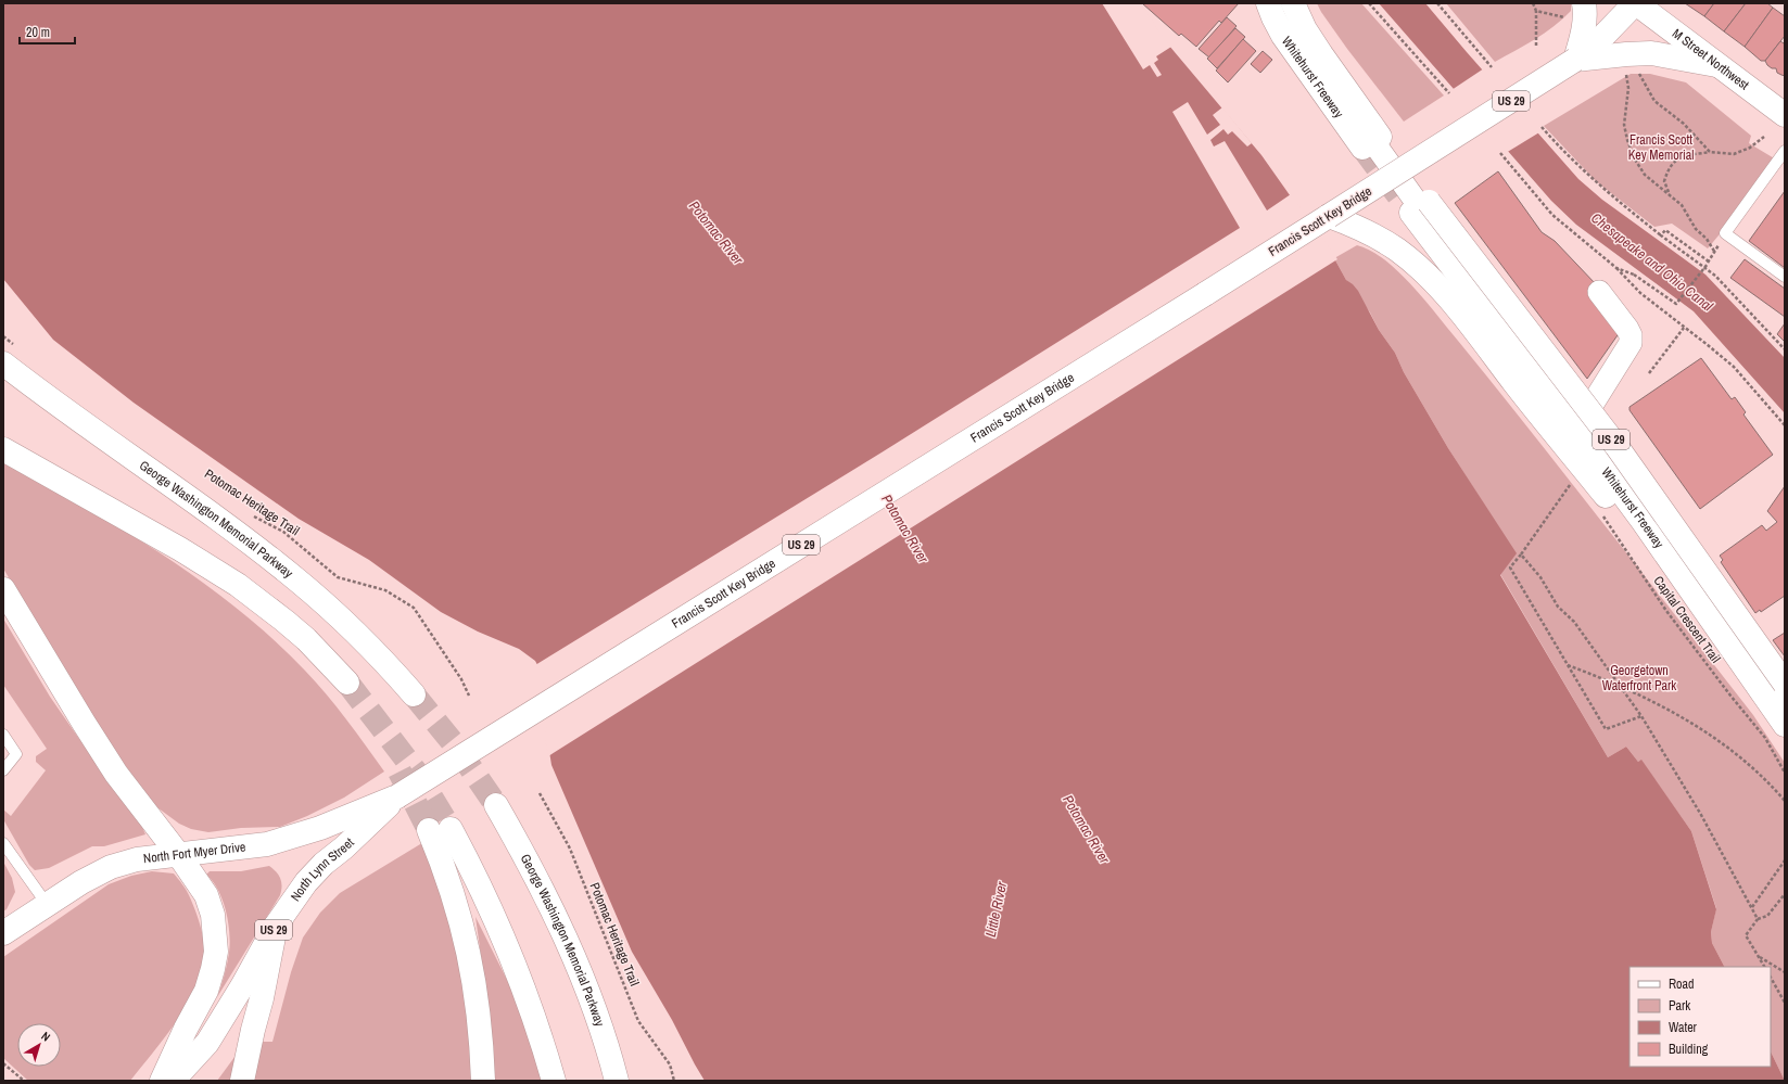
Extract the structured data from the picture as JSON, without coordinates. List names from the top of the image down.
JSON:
{
  "streets": {
    "main road": [
      "M Street Northwest",
      "Whitehurst Freeway",
      "US 29",
      "Francis Scott Key Bridge",
      "George Washington Memorial Parkway",
      "North Fort Myer Drive",
      "North Lynn Street"
    ],
    "path": ["Potomac Heritage Trail", "Capital Crescent Trail"]
  },
  "crossings": [
    ["M Street Northwest", "Francis Scott Key Bridge"],
    ["Whitehurst Freeway", "US 29"],
    ["US 29", "Francis Scott Key Bridge"],
    ["Francis Scott Key Bridge", "North Fort Myer Drive"],
    ["Francis Scott Key Bridge", "North Lynn Street"],
    ["North Fort Myer Drive", "North Lynn Street"]
  ],
  "water": ["Potomac River", "Chesapeake and Ohio Canal", "Little River"],
  "parks": ["Francis Scott Key Memorial", "Georgetown Waterfront Park"],
  "legend": [
    "Road",
    "Park",
    "Water",
    "Building"
  ],
  "scale_bar": "20 m",
  "north": "top right"
}
